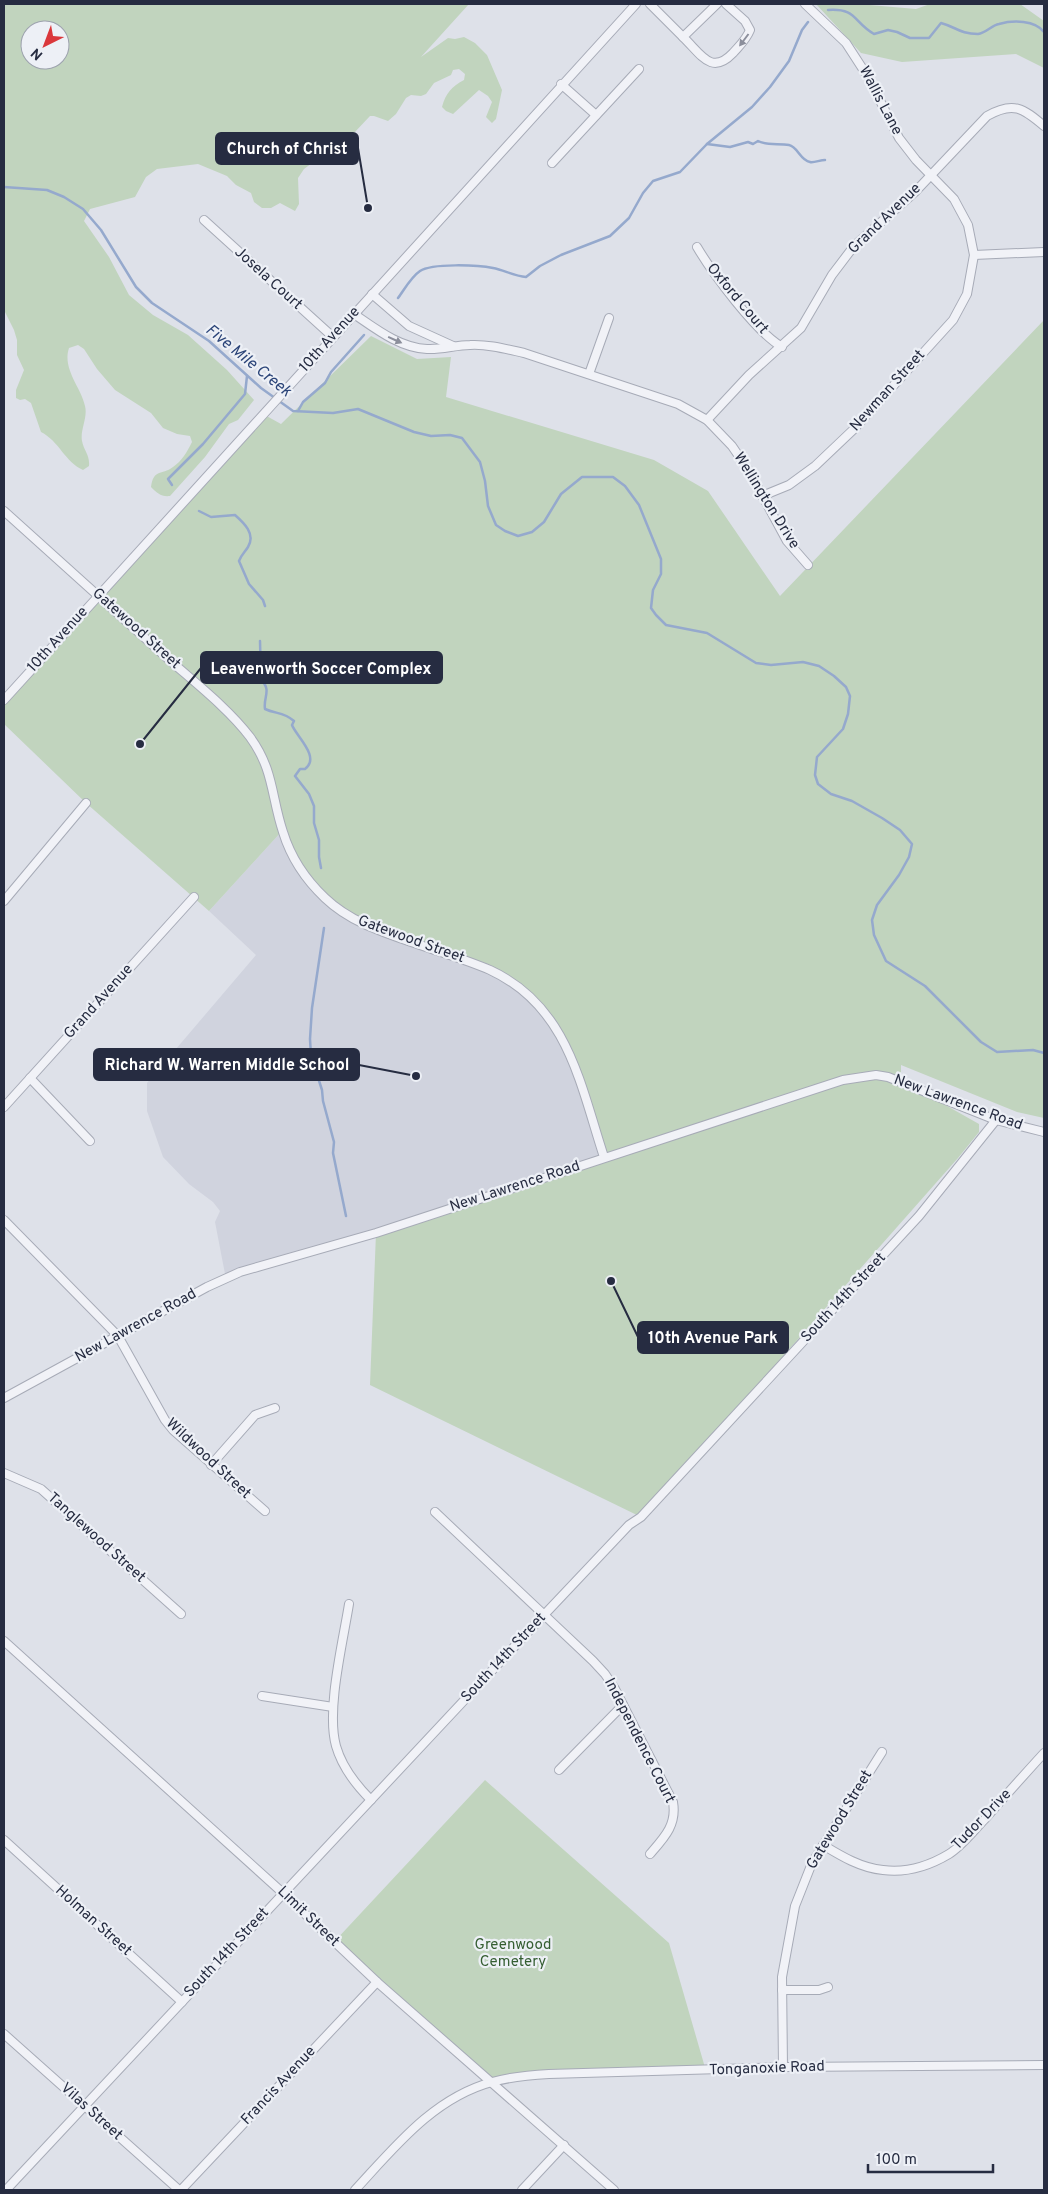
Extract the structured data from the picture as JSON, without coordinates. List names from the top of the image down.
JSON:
{
  "streets": {
    "street": [
      "Wallis Lane",
      "Grand Avenue",
      "Josela Court",
      "Oxford Court",
      "10th Avenue",
      "Newman Street",
      "Wellington Drive",
      "Gatewood Street",
      "New Lawrence Road",
      "South 14th Street",
      "Wildwood Street",
      "Tanglewood Street",
      "Independence Court",
      "Tudor Drive",
      "Limit Street",
      "Holman Street",
      "Tonganoxie Road",
      "Francis Avenue",
      "Vilas Street"
    ]
  },
  "crossings": [
    ["Wallis Lane", "Grand Avenue"],
    ["Wallis Lane", "Newman Street"],
    ["Grand Avenue", "Oxford Court"],
    ["Grand Avenue", "Wellington Drive"],
    ["Josela Court", "10th Avenue"],
    ["10th Avenue", "Wellington Drive"],
    ["10th Avenue", "Gatewood Street"],
    ["Newman Street", "Wellington Drive"],
    ["Gatewood Street", "New Lawrence Road"],
    ["Gatewood Street", "Tudor Drive"],
    ["Gatewood Street", "Tonganoxie Road"],
    ["New Lawrence Road", "South 14th Street"],
    ["New Lawrence Road", "Wildwood Street"],
    ["South 14th Street", "Independence Court"],
    ["South 14th Street", "Limit Street"],
    ["South 14th Street", "Holman Street"],
    ["South 14th Street", "Vilas Street"],
    ["Limit Street", "Tonganoxie Road"],
    ["Limit Street", "Francis Avenue"],
    ["Francis Avenue", "Vilas Street"]
  ],
  "water": ["Five Mile Creek"],
  "parks": ["Greenwood Cemetery"],
  "places": [
    "Church of Christ",
    "Leavenworth Soccer Complex",
    "Richard W. Warren Middle School",
    "10th Avenue Park"
  ],
  "scale_bar": "100 m",
  "north": "bottom left"
}
